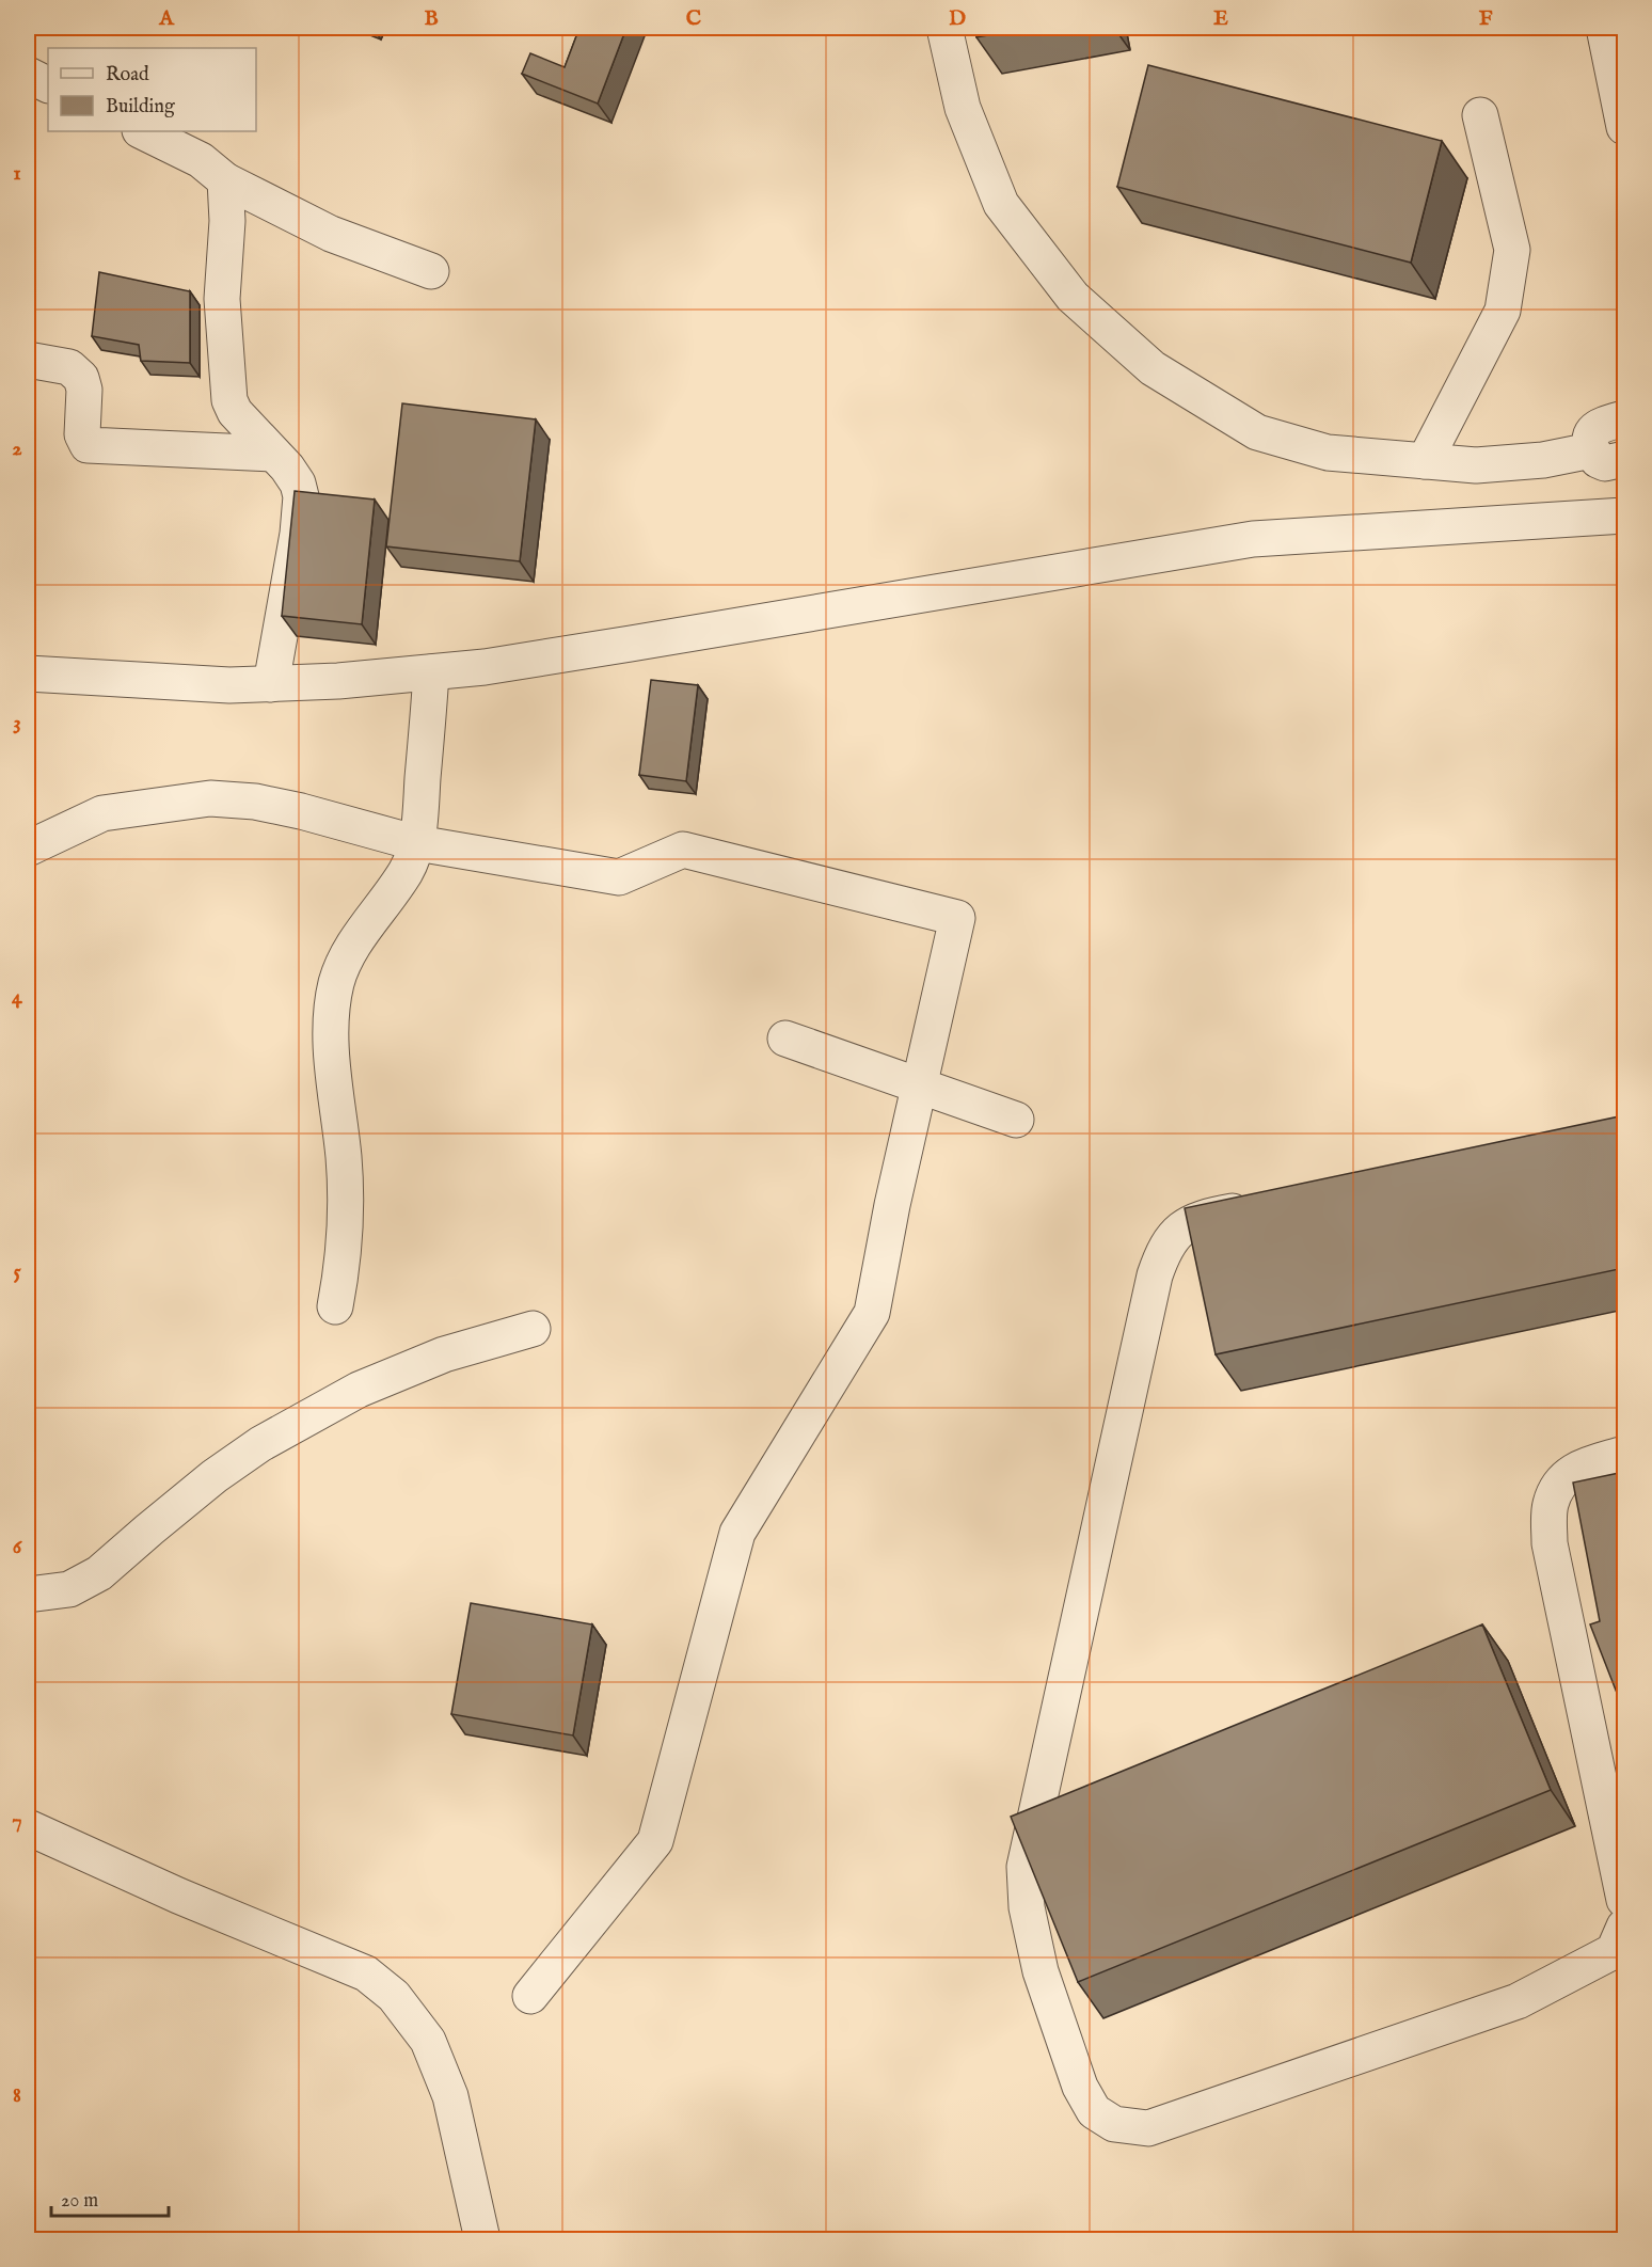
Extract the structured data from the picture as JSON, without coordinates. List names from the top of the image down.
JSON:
{
  "legend": ["Road", "Building"],
  "scale_bar": "20 m",
  "grid": {
    "columns": [
      "A",
      "B",
      "C",
      "D",
      "E",
      "F"
    ],
    "rows": [
      "1",
      "2",
      "3",
      "4",
      "5",
      "6",
      "7",
      "8"
    ]
  }
}
